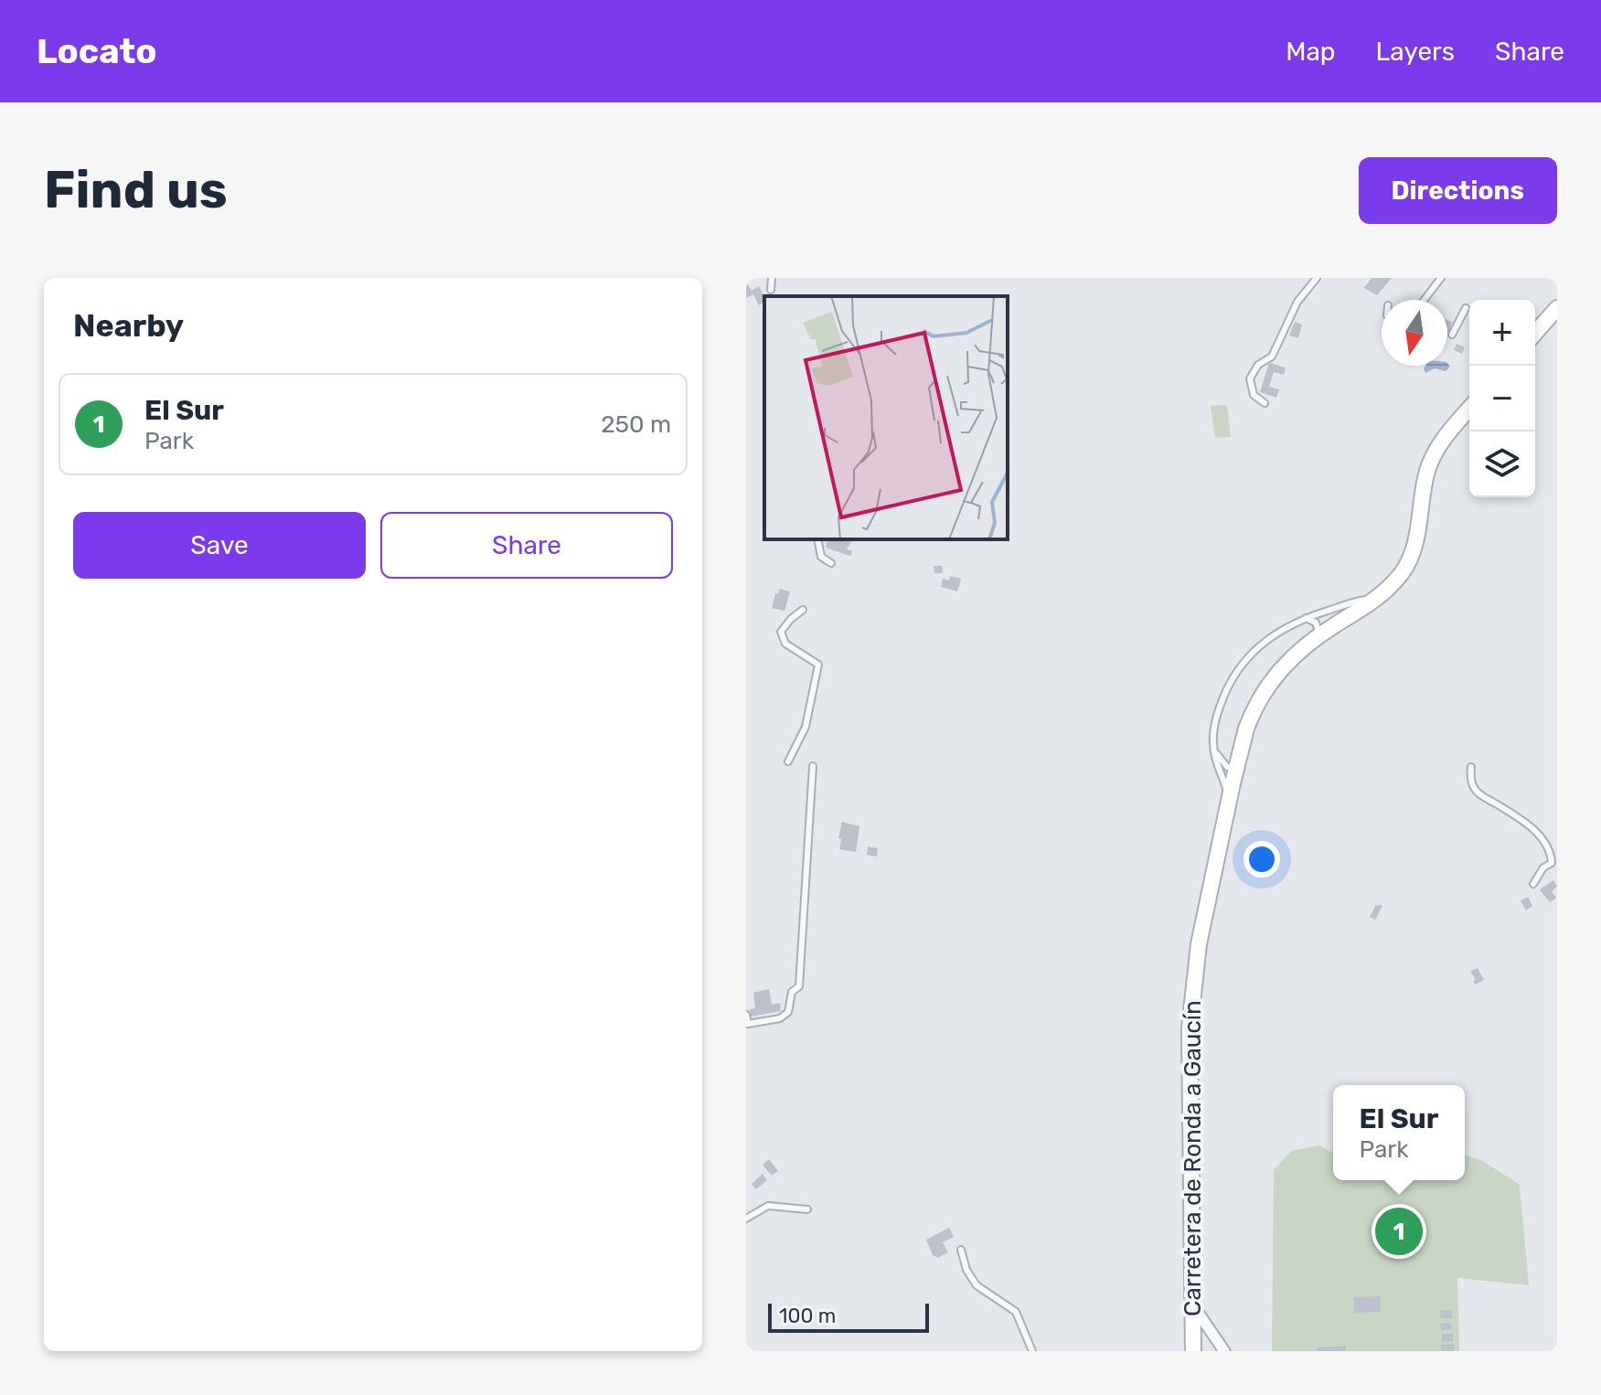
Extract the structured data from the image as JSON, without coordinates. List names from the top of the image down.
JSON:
{
  "streets": {
    "main road": ["Carretera de Ronda a Gaucín"]
  },
  "scale_bar": "100 m",
  "north": "bottom",
  "page": {
    "header": "Locato",
    "nav": ["Map", "Layers", "Share"],
    "buttons": [
      "Directions",
      ["Save", "Share"]
    ],
    "title": "Find us",
    "heading": "Nearby",
    "map_buttons": ["+", "−"],
    "list": [
      {
        "mark": "1",
        "name": "El Sur",
        "note": "Park",
        "value": "250 m"
      }
    ],
    "popup": ["El Sur", "Park"],
    "pins": "1",
    "scale": "100 m"
  }
}
